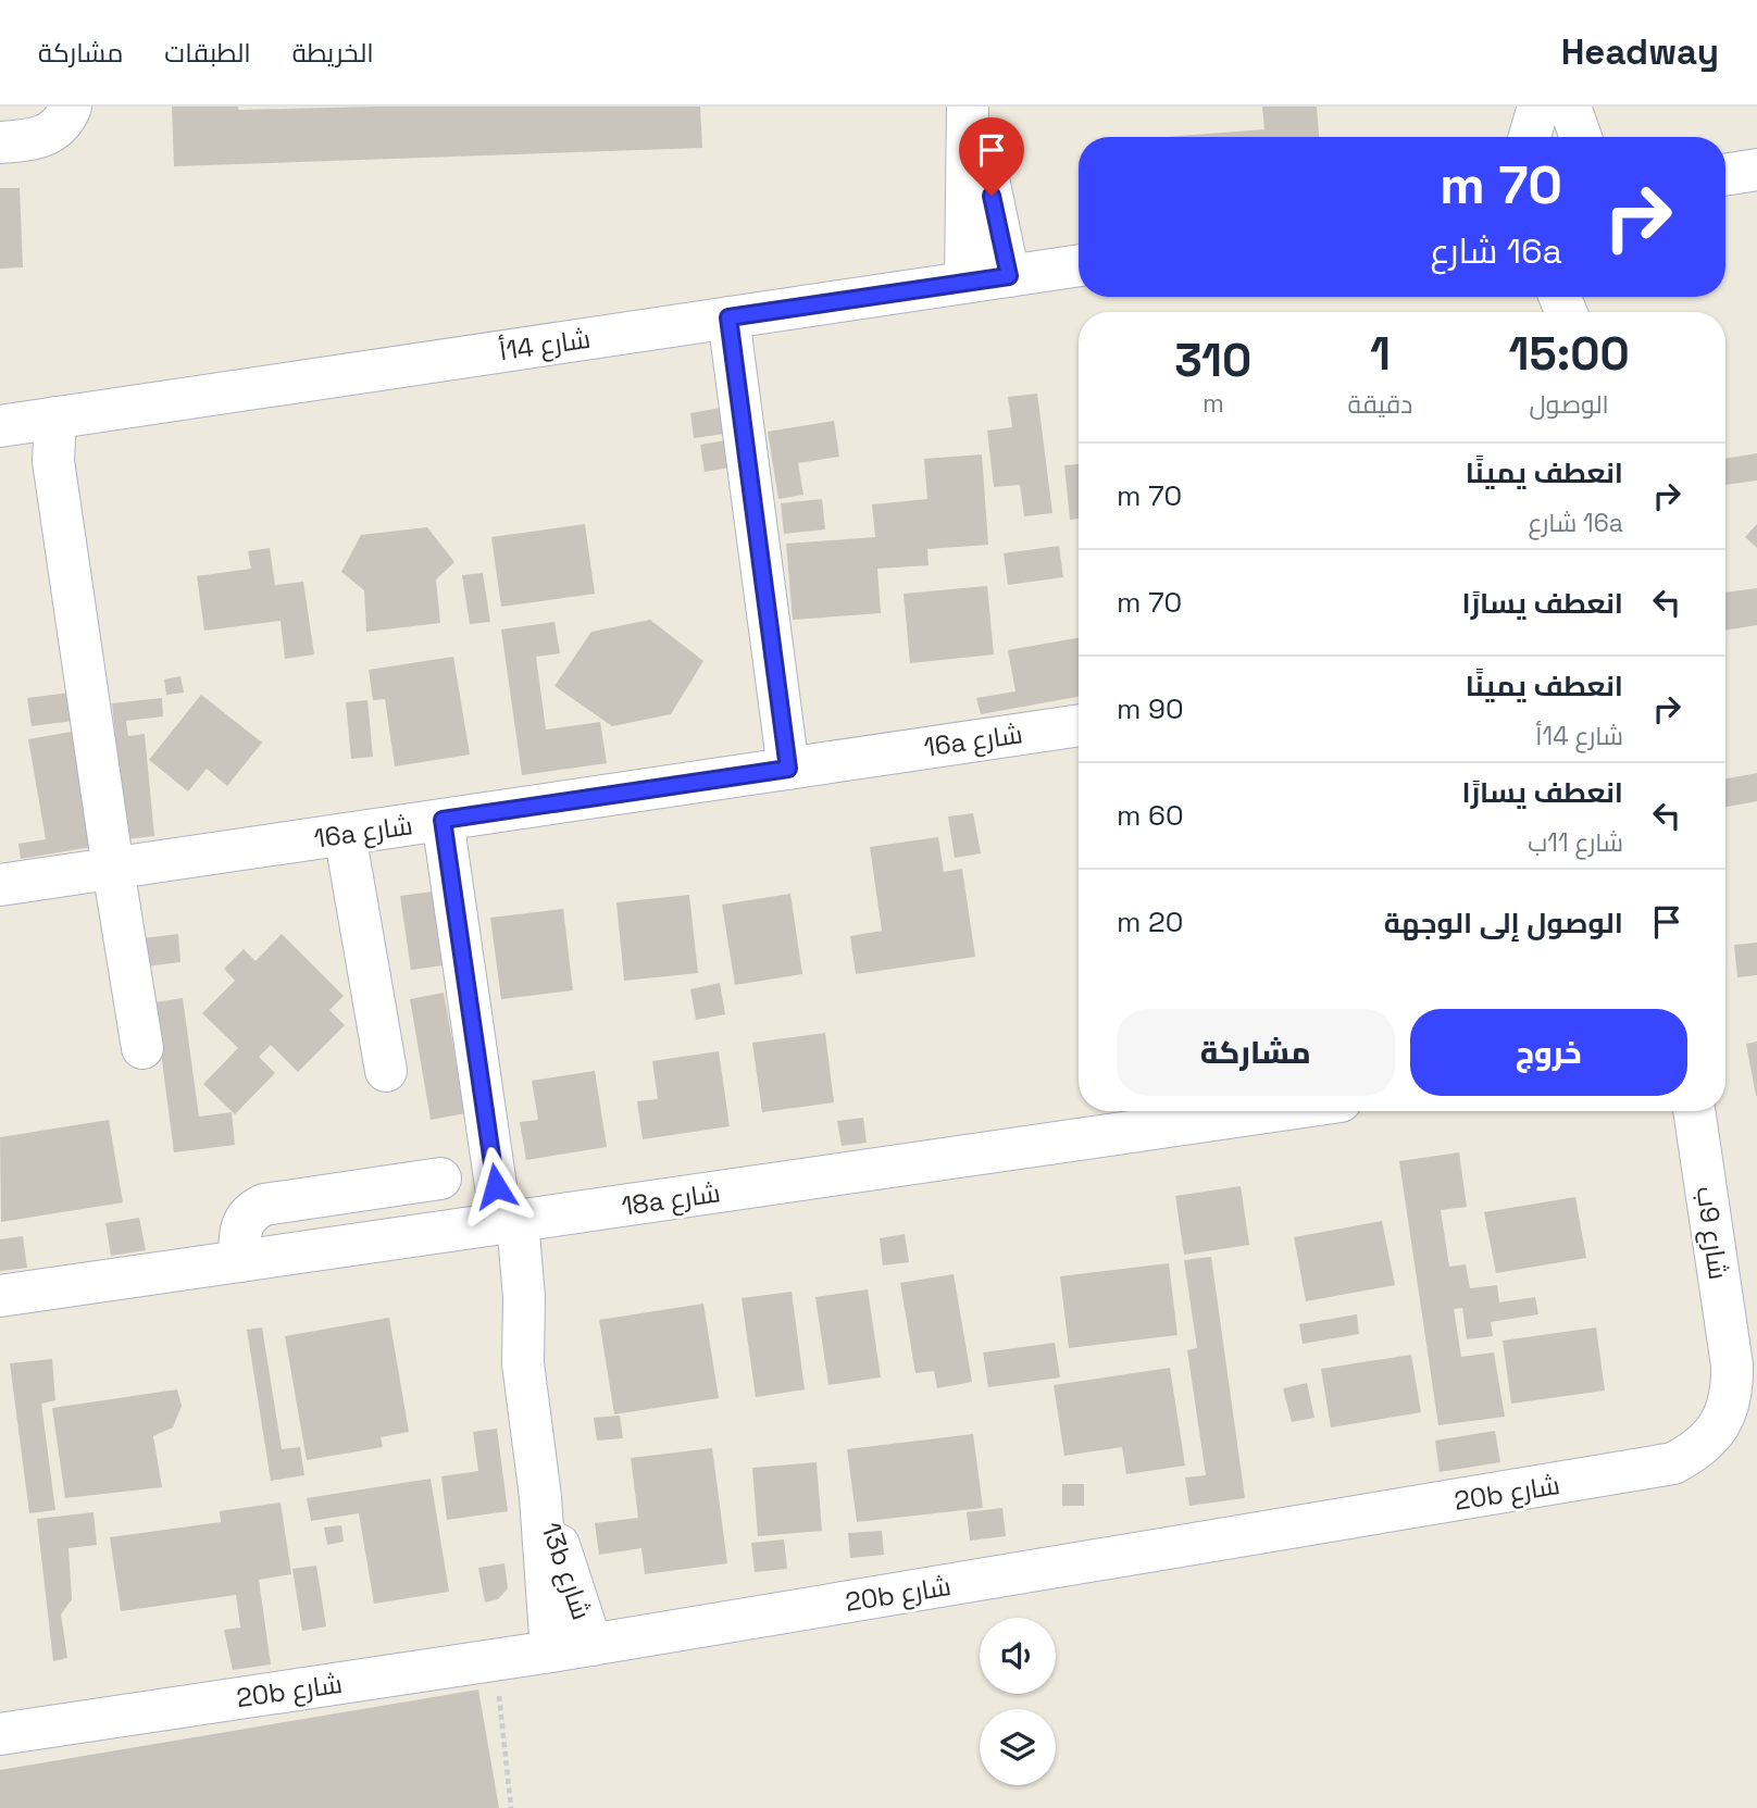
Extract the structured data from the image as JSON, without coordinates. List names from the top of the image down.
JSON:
{
  "streets": {
    "street": [
      "شارع 14أ",
      "16a شارع",
      "18a شارع",
      "شارع 9ب",
      "20b شارع",
      "13b شارع"
    ]
  },
  "crossings": [
    ["16a شارع", "13b شارع"],
    ["18a شارع", "13b شارع"],
    ["شارع 9ب", "20b شارع"],
    ["20b شارع", "13b شارع"]
  ],
  "page": {
    "header": "Headway",
    "nav": ["الخريطة", "الطبقات", "مشاركة"],
    "turn": ["70 m", "16a شارع"],
    "eta": [
      "15:00",
      "الوصول",
      "1",
      "دقيقة",
      "310",
      "m"
    ],
    "list": [
      {
        "name": "انعطف يمينًا",
        "note": "16a شارع",
        "value": "70 m"
      },
      {
        "name": "انعطف يسارًا",
        "value": "70 m"
      },
      {
        "name": "انعطف يمينًا",
        "note": "شارع 14أ",
        "value": "90 m"
      },
      {
        "name": "انعطف يسارًا",
        "note": "شارع 11ب",
        "value": "60 m"
      },
      {
        "name": "الوصول إلى الوجهة",
        "value": "20 m"
      }
    ],
    "buttons": ["خروج", "مشاركة"]
  }
}
